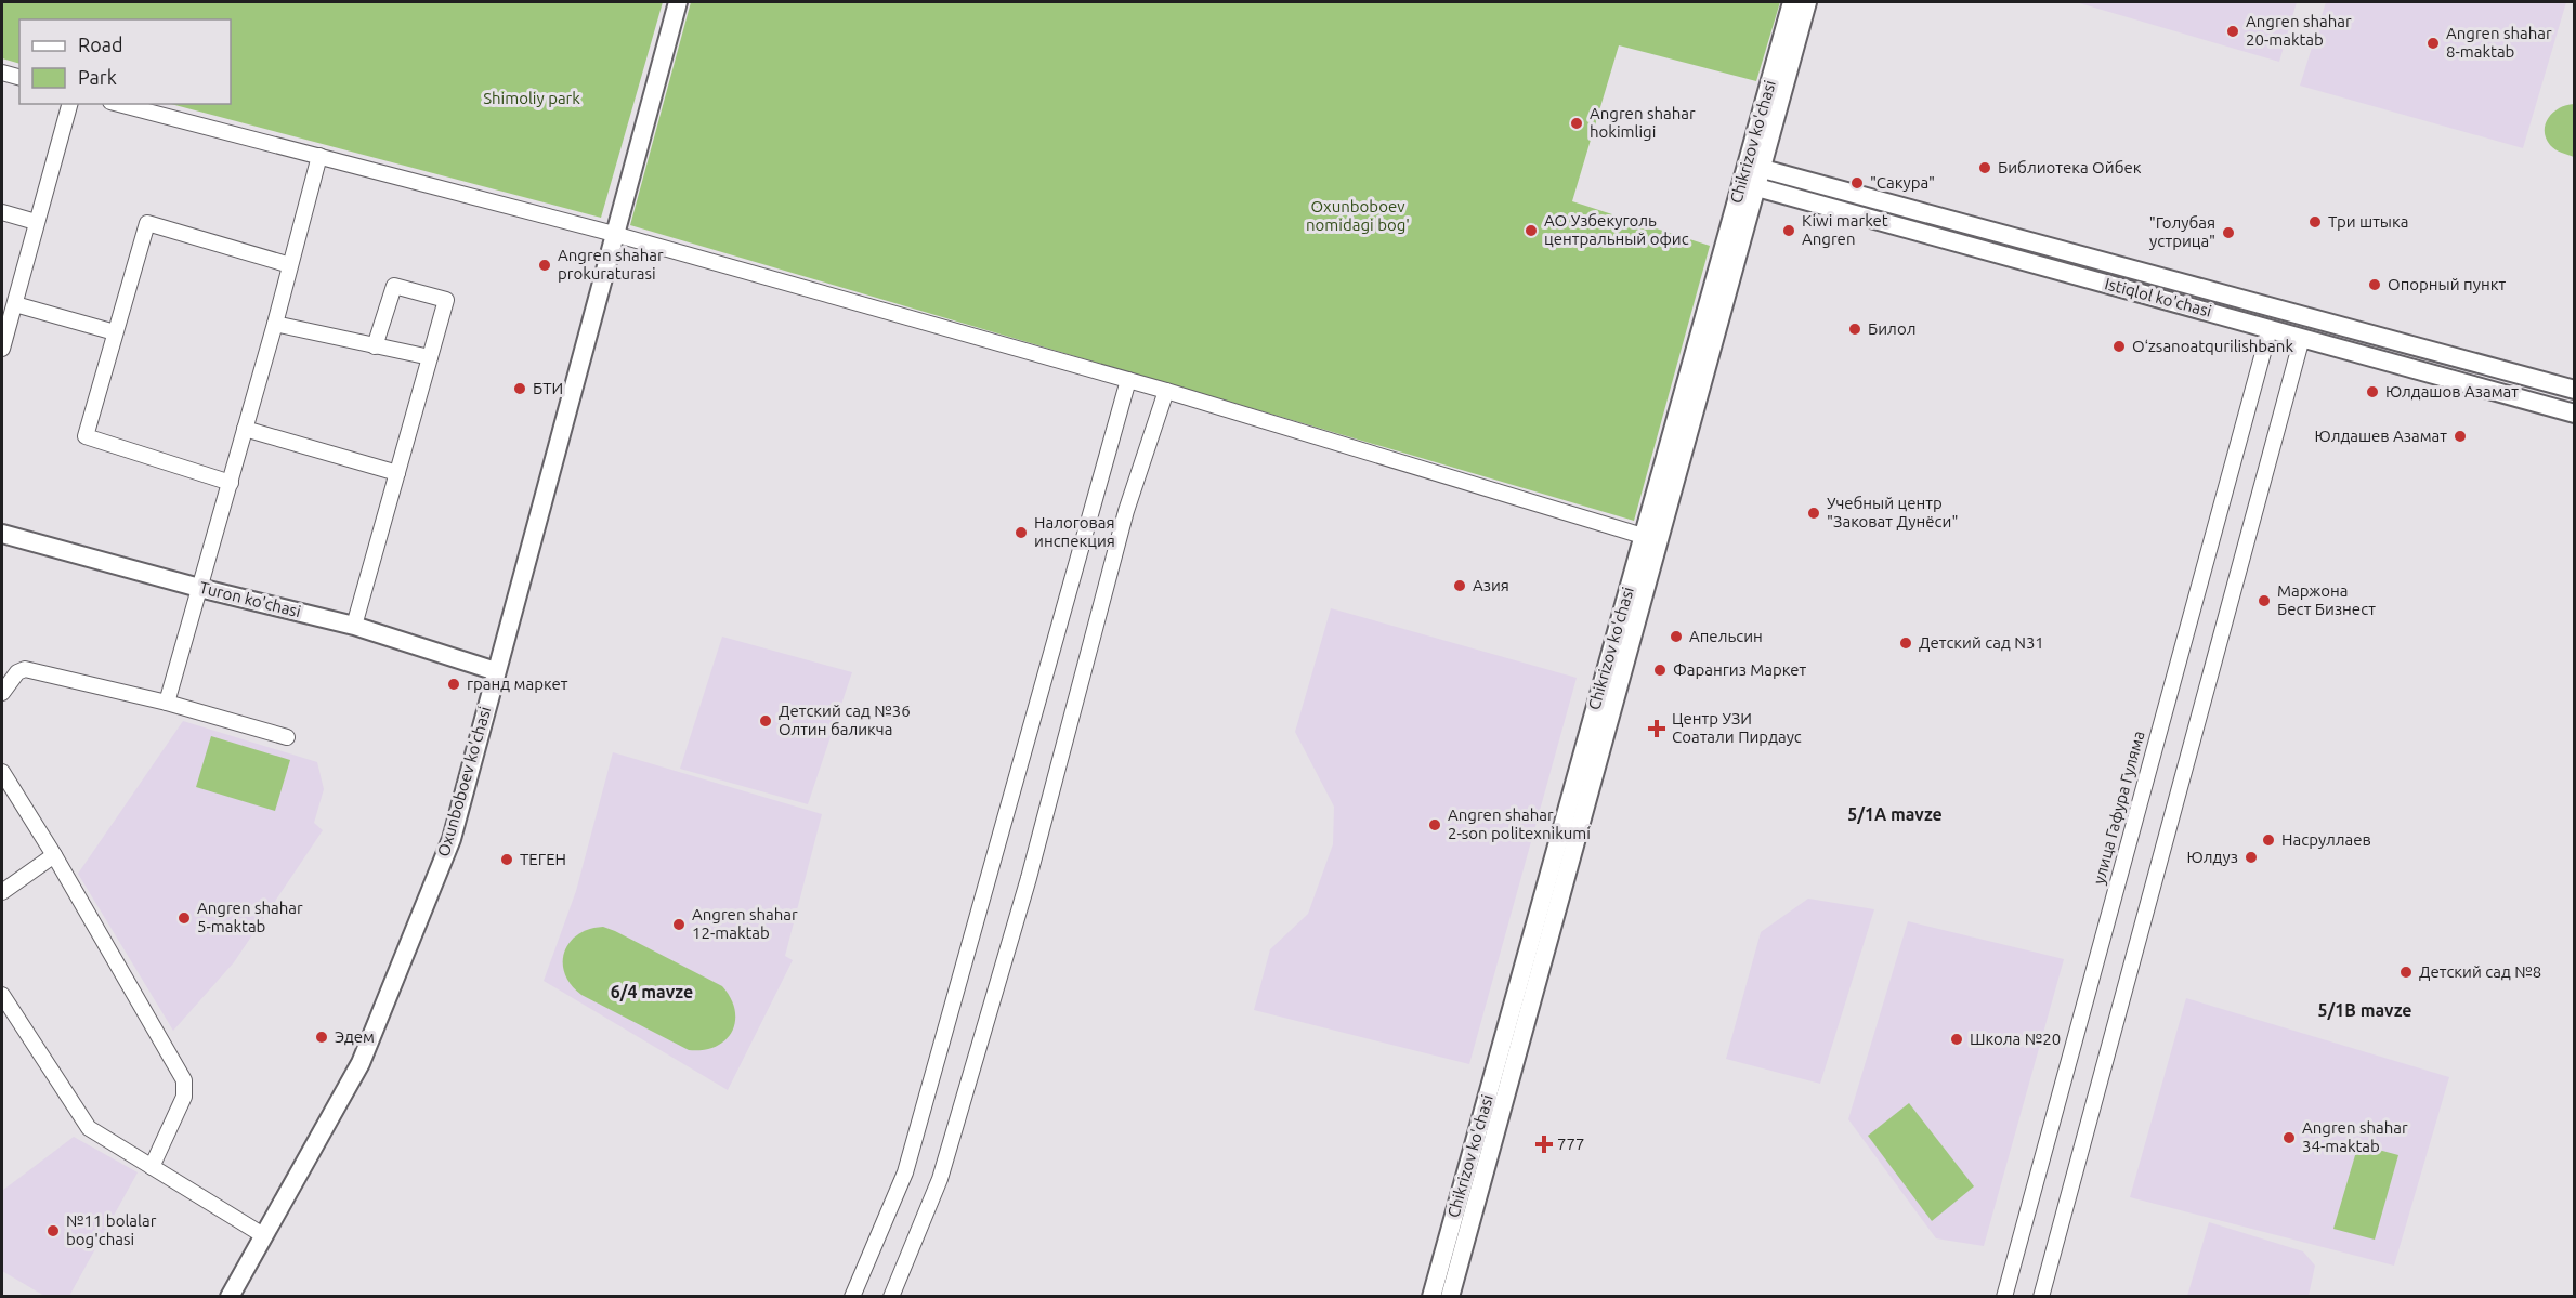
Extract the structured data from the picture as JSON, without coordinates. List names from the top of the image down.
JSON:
{
  "streets": {
    "main road": [
      "Chikrizov ko'chasi",
      "Istiqlol ko'chasi",
      "Turon ko'chasi",
      "Oxunboboev ko'chasi"
    ],
    "street": ["улица Гафура Гуляма"]
  },
  "crossings": [
    ["Chikrizov ko'chasi", "Istiqlol ko'chasi"],
    ["Istiqlol ko'chasi", "улица Гафура Гуляма"],
    ["Turon ko'chasi", "Oxunboboev ko'chasi"]
  ],
  "districts": ["5/1A mavze", "6/4 mavze", "5/1B mavze"],
  "parks": ["Shimoliy park", "Oxunboboev nomidagi bog'"],
  "places": {
    "other": [
      "Angren shahar 20-maktab",
      "Angren shahar 8-maktab",
      "Angren shahar hokimligi",
      "Библиотека Ойбек",
      "\"Сакура\"",
      "Три штыка",
      "АО Узбекуголь центральный офис",
      "Kiwi market Angren",
      "\"Голубая устрица\"",
      "Angren shahar prokuraturasi",
      "Опорный пункт",
      "Билол",
      "Oʻzsanoatqurilishbank",
      "БТИ",
      "Юлдашов Азамат",
      "Юлдашев Азамат",
      "Учебный центр \"Заковат Дунёси\"",
      "Налоговая инспекция",
      "Азия",
      "Маржона Бест Бизнест",
      "Апельсин",
      "Детский сад N31",
      "Фарангиз Маркет",
      "гранд маркет",
      "Детский сад №36 Олтин баликча",
      "Angren shahar 2-son politexnikumi",
      "Насруллаев",
      "Юлдуз",
      "ТЕГЕН",
      "Angren shahar 5-maktab",
      "Angren shahar 12-maktab",
      "Детский сад №8",
      "Эдем",
      "Школа №20",
      "Angren shahar 34-maktab",
      "№11 bolalar bog'chasi"
    ],
    "health": ["Центр УЗИ Соатали Пирдаус", "777"]
  },
  "legend": ["Road", "Park"]
}
